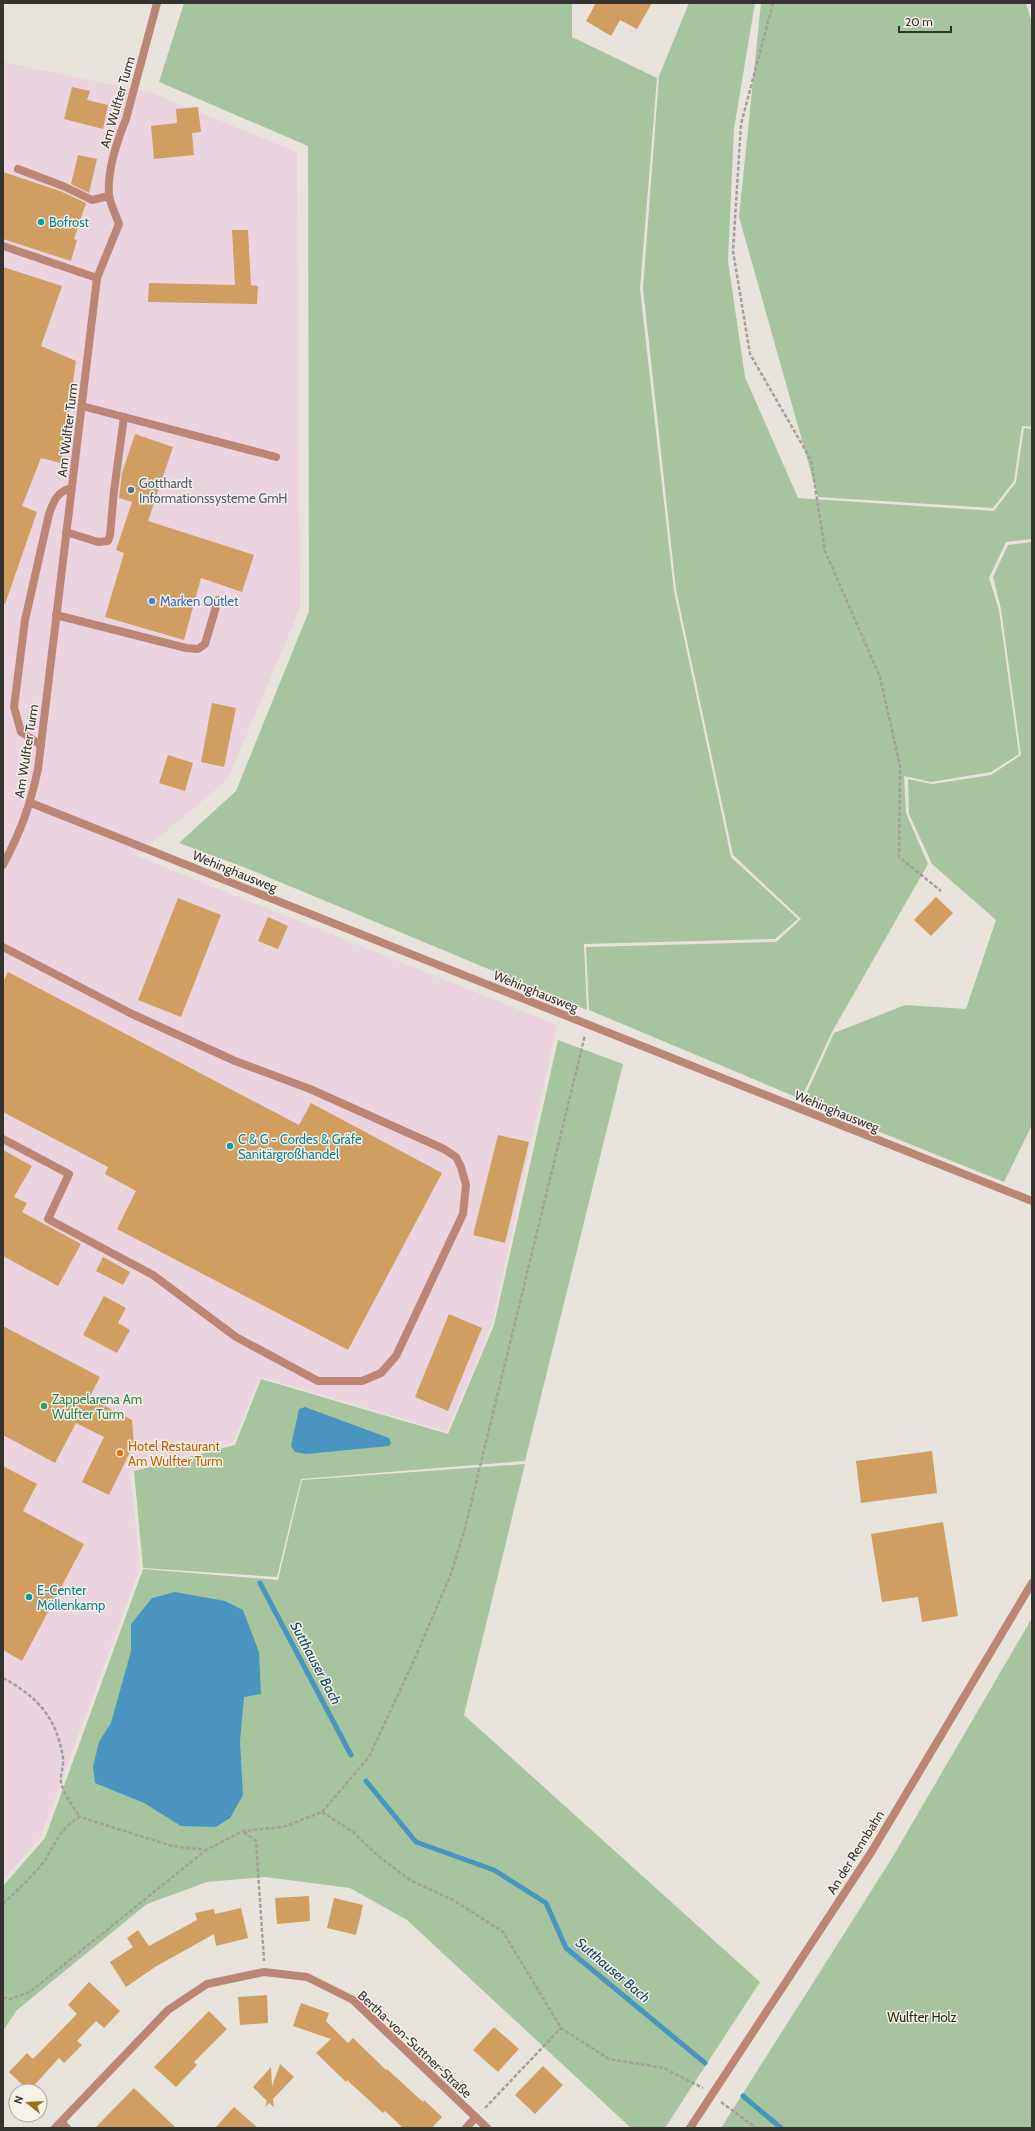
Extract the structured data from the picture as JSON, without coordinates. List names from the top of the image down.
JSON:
{
  "streets": {
    "street": [
      "Am Wulfter Turm",
      "Wehinghausweg",
      "An der Rennbahn",
      "Bertha-von-Suttner-Straße"
    ]
  },
  "crossings": [
    ["Am Wulfter Turm", "Wehinghausweg"]
  ],
  "water": ["Sutthauser Bach"],
  "parks": ["Wulfter Holz"],
  "places": [
    "Bofrost",
    "Gotthardt Informationssysteme GmH",
    "Marken Outlet",
    "C & G - Cordes & Gräfe Sanitärgroßhandel",
    "Zappelarena Am Wulfter Turm",
    "Hotel Restaurant Am Wulfter Turm",
    "E-Center Möllenkamp"
  ],
  "scale_bar": "20 m",
  "north": "left"
}
